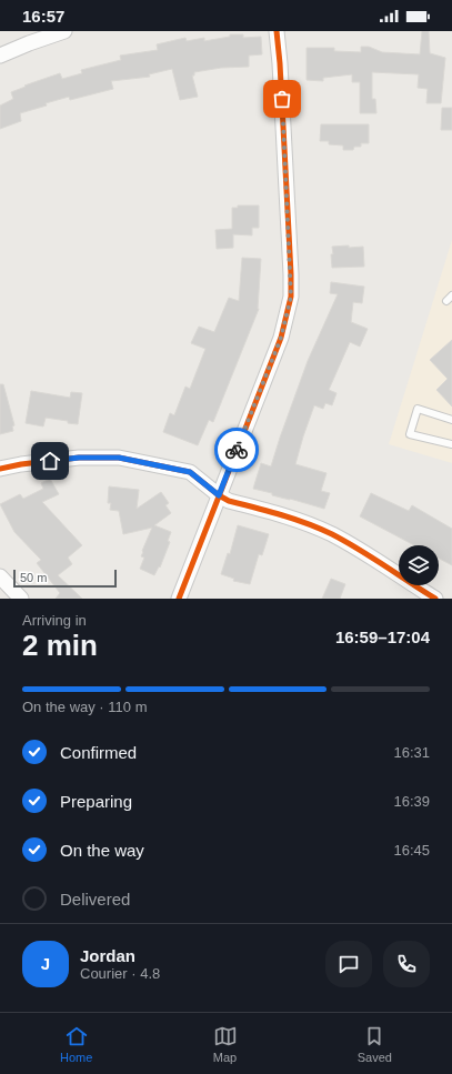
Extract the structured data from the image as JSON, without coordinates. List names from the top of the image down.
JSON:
{
  "scale_bar": "50 m",
  "page": {
    "status": "16:57",
    "scale": "50 m",
    "heading": ["2 min", "Arriving in", "16:59–17:04"],
    "panel": ["Jordan", "Courier · 4.8"],
    "bar": "On the way · 110 m",
    "list": [
      ["Confirmed", "16:31"],
      ["Preparing", "16:39"],
      ["On the way", "16:45"],
      "Delivered"
    ],
    "round": "J",
    "tabs": ["Home", "Map", "Saved"]
  }
}
